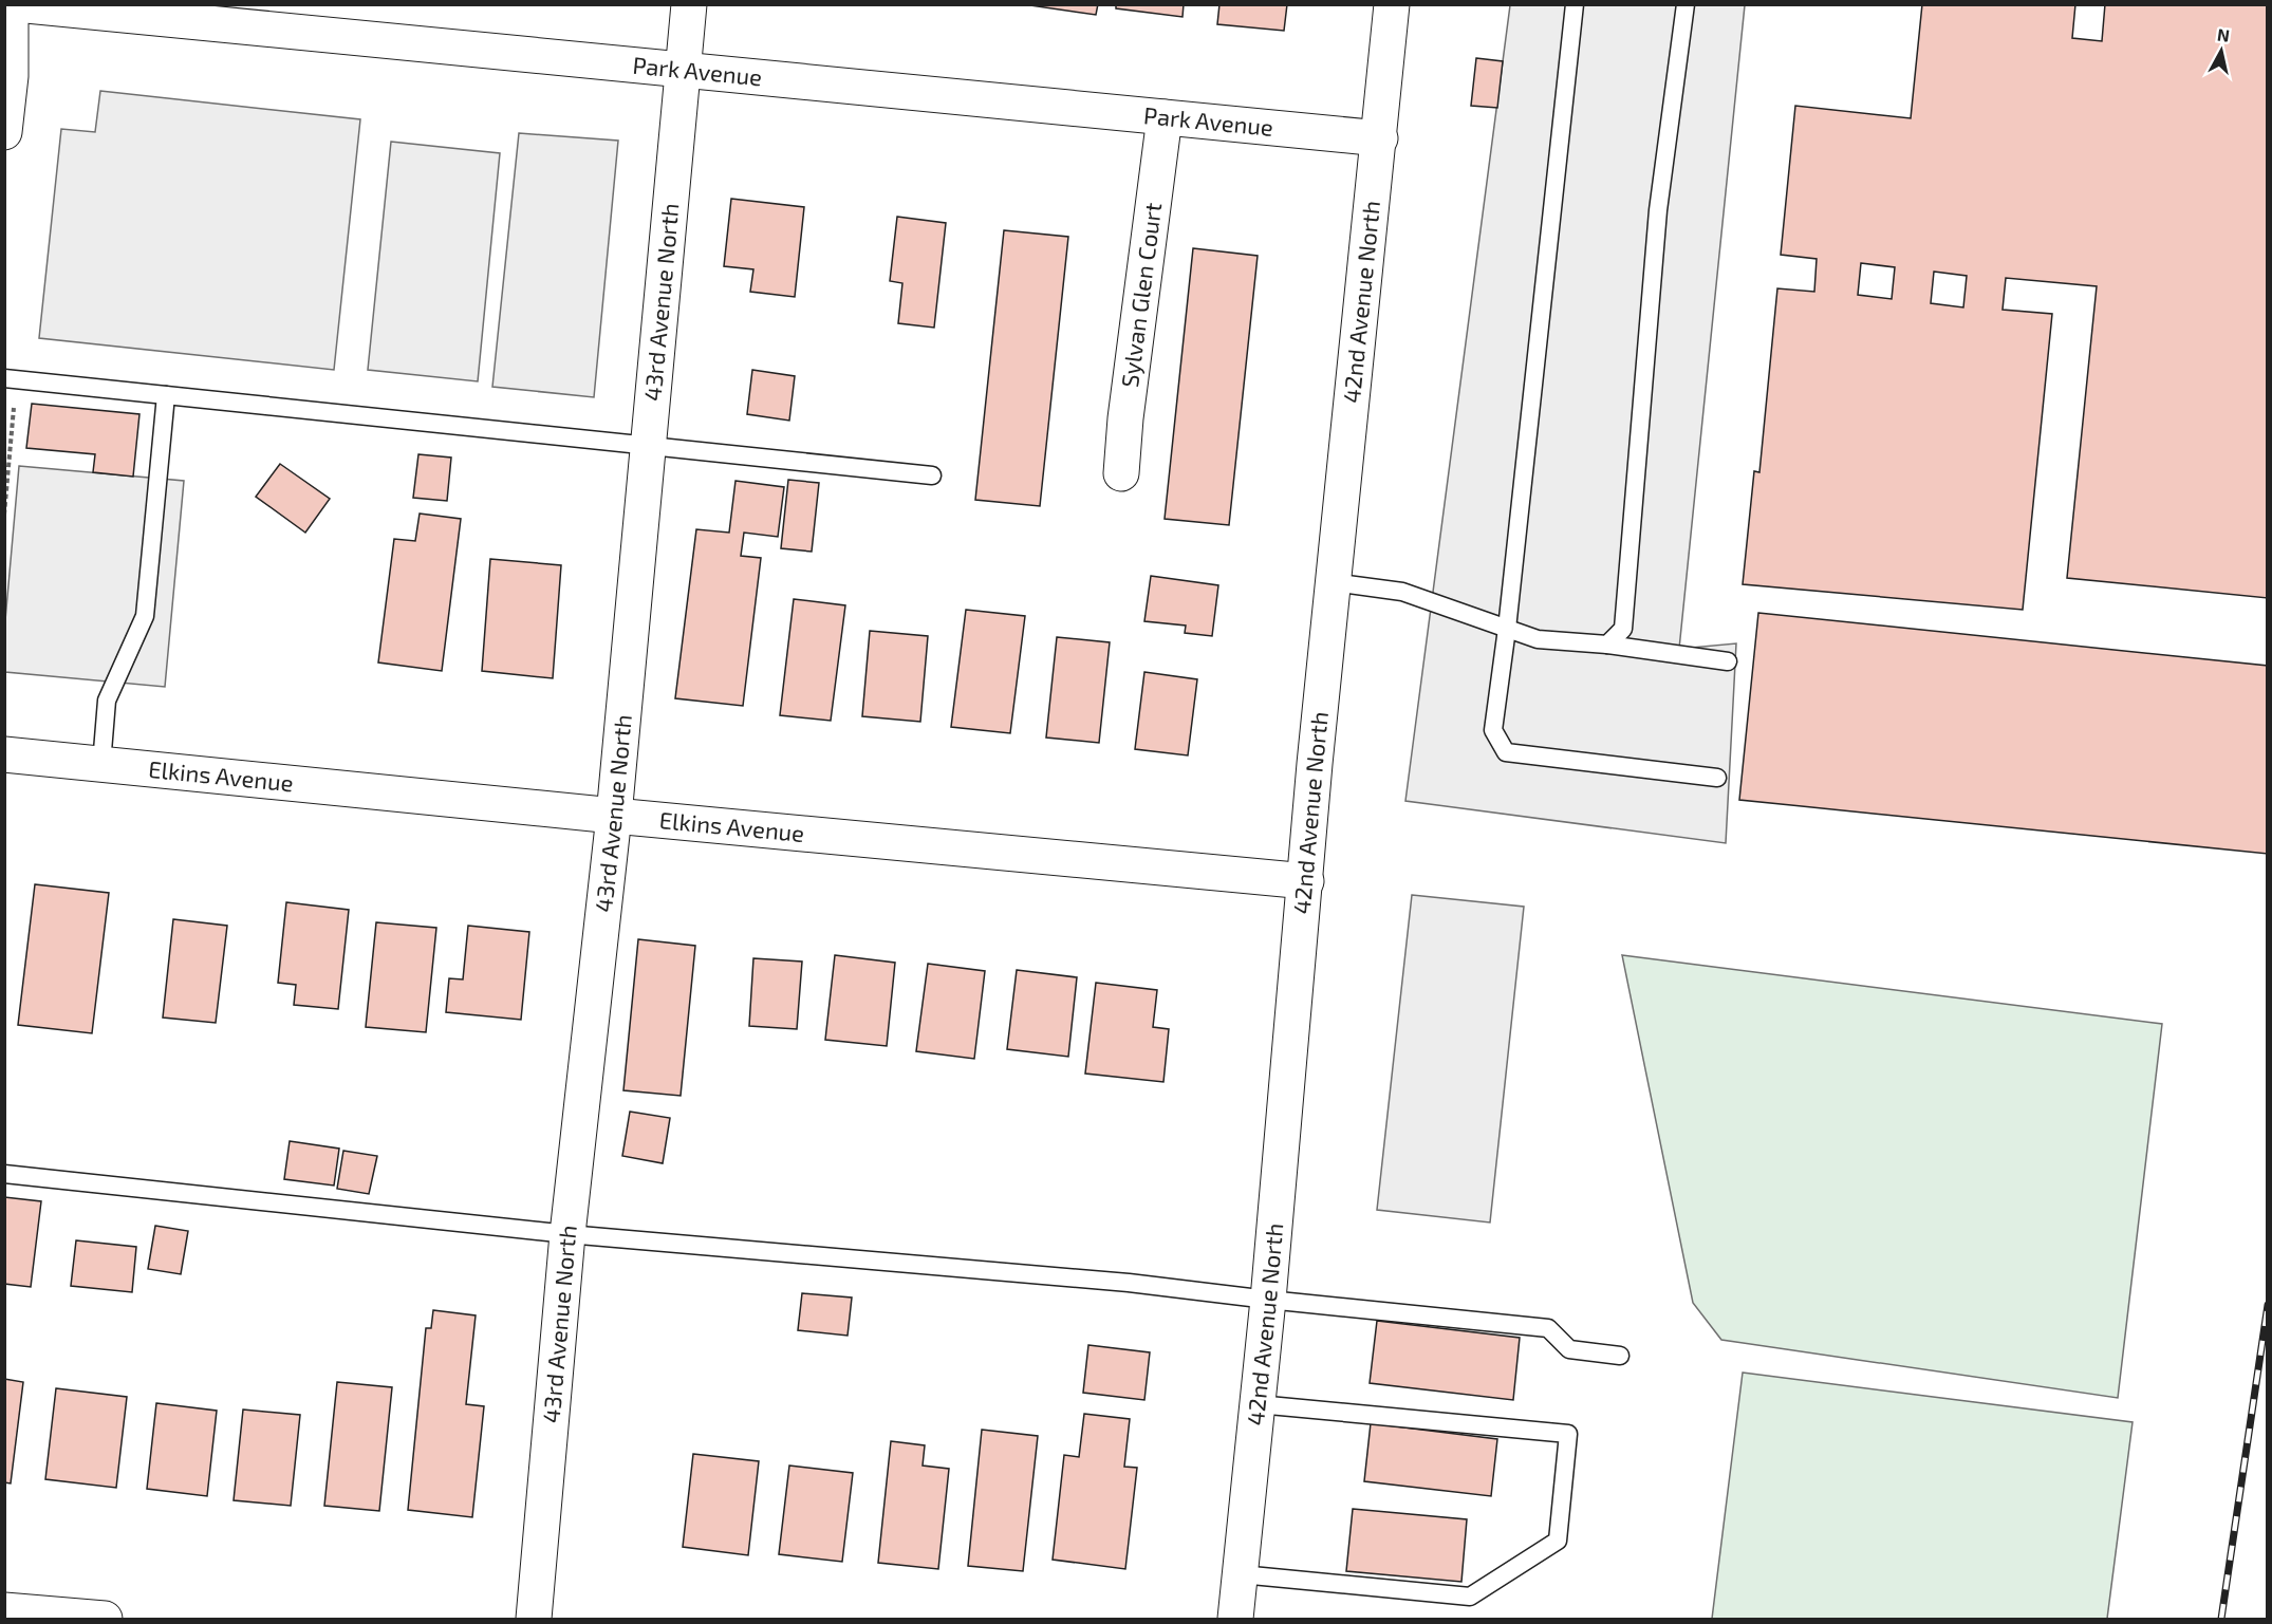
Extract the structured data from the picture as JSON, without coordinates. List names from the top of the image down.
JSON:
{
  "streets": {
    "street": [
      "Park Avenue",
      "Sylvan Glen Court",
      "43rd Avenue North",
      "42nd Avenue North",
      "Elkins Avenue"
    ]
  },
  "crossings": [
    ["Park Avenue", "Sylvan Glen Court"],
    ["Park Avenue", "43rd Avenue North"],
    ["Park Avenue", "42nd Avenue North"],
    ["43rd Avenue North", "Elkins Avenue"],
    ["42nd Avenue North", "Elkins Avenue"]
  ],
  "north": "top"
}
